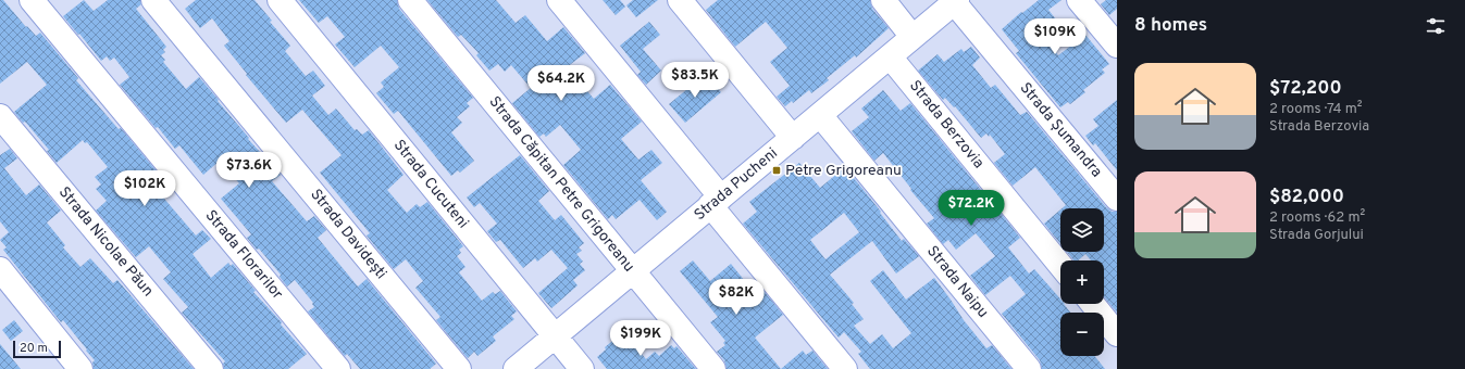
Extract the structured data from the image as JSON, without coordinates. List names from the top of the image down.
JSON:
{
  "streets": {
    "street": [
      "Strada Berzovia",
      "Strada Șumandra",
      "Strada Cucuteni",
      "Strada Căpitan Petre Grigoreanu",
      "Strada Pucheni",
      "Strada Davidești",
      "Strada Nicolae Păun",
      "Strada Florarilor",
      "Strada Naipu"
    ]
  },
  "crossings": [
    ["Strada Berzovia", "Strada Pucheni"],
    ["Strada Șumandra", "Strada Pucheni"],
    ["Strada Cucuteni", "Strada Pucheni"],
    ["Strada Căpitan Petre Grigoreanu", "Strada Pucheni"],
    ["Strada Pucheni", "Strada Naipu"]
  ],
  "places": {
    "transit": ["Petre Grigoreanu"]
  },
  "scale_bar": "20 m",
  "page": {
    "heading": "8 homes",
    "price": [
      "$109K",
      "$83.5K",
      "$64.2K",
      "$73.6K",
      "$102K",
      "$72.2K",
      "$82K",
      "$199K"
    ],
    "list": [
      {
        "name": "$72,200",
        "note": "2 rooms · 74 m² · Strada Berzovia"
      },
      {
        "name": "$82,000",
        "note": "2 rooms · 62 m² · Strada Gorjului"
      }
    ],
    "map_buttons": ["+", "−"],
    "scale": "20 m"
  }
}
